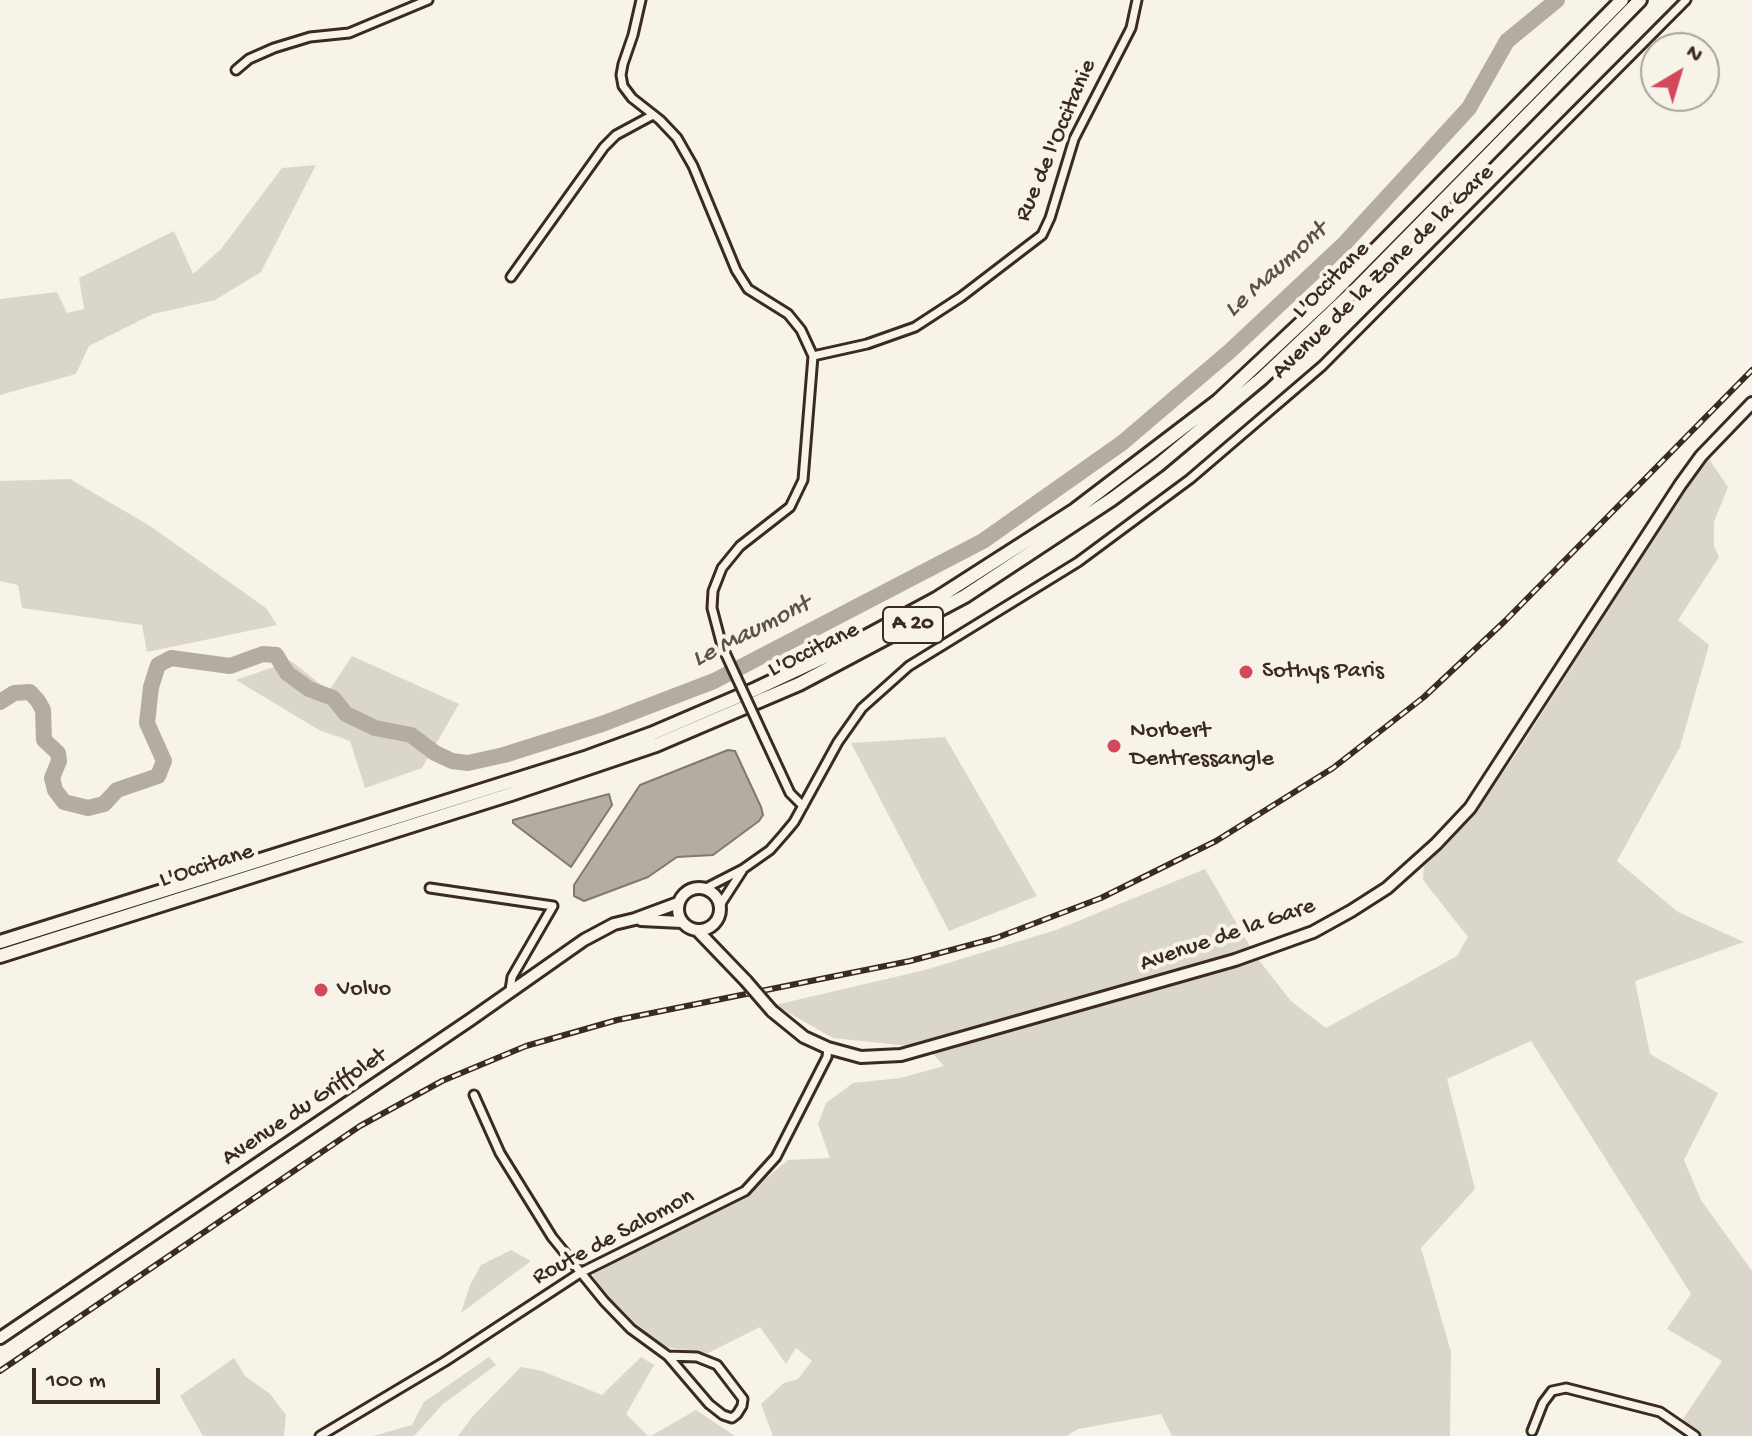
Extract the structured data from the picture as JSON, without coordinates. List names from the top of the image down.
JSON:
{
  "streets": {
    "highway": ["L'Occitane", "A 20"],
    "street": [
      "Rue de l'Occitanie",
      "Avenue de la Zone de la Gare",
      "Avenue de la Gare",
      "Avenue du Griffolet",
      "Route de Salomon"
    ]
  },
  "crossings": [
    ["Avenue de la Zone de la Gare", "Avenue de la Gare"],
    ["Avenue de la Zone de la Gare", "Avenue du Griffolet"],
    ["Avenue de la Gare", "Avenue du Griffolet"],
    ["Avenue de la Gare", "Route de Salomon"]
  ],
  "water": ["Le Maumont"],
  "places": ["Sothys Paris", "Norbert Dentressangle", "Volvo"],
  "scale_bar": "100 m",
  "north": "top right"
}
